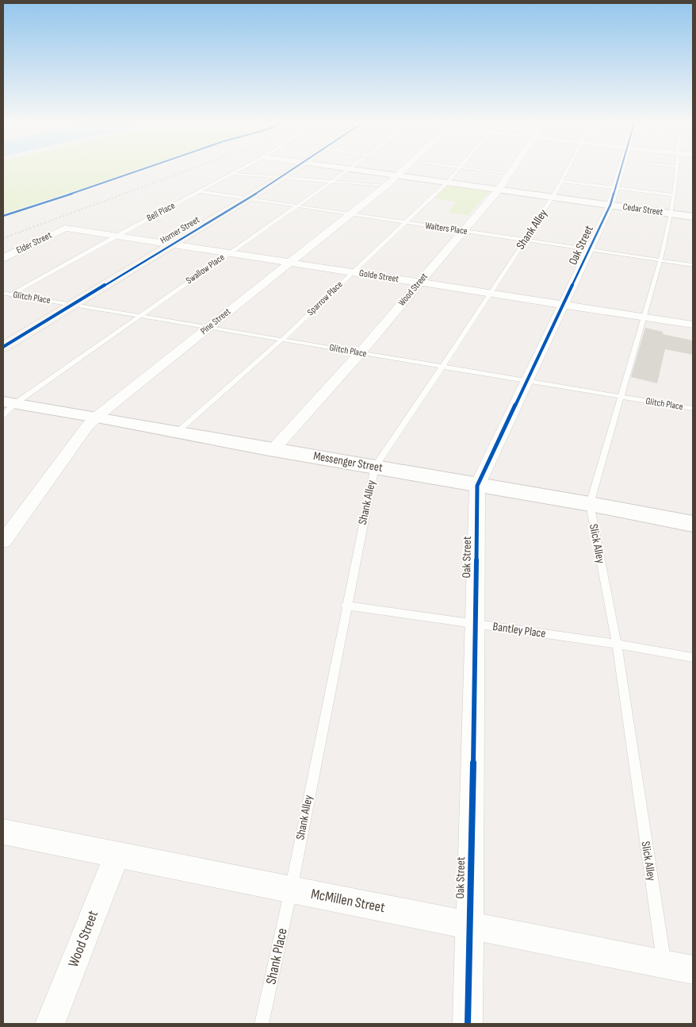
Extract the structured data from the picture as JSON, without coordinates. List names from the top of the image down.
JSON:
{
  "streets": {
    "main road": ["Horner Street"],
    "street": [
      "Cedar Street",
      "Elder Street",
      "Oak Street",
      "Golde Street",
      "Wood Street",
      "Pine Street",
      "Messenger Street",
      "McMillen Street"
    ],
    "lane": [
      "Bell Place",
      "Walters Place",
      "Shank Alley",
      "Swallow Place",
      "Glitch Place",
      "Sparrow Place",
      "Slick Alley",
      "Bantley Place",
      "Shank Place"
    ]
  },
  "crossings": [
    ["Cedar Street", "Shank Alley"],
    ["Cedar Street", "Oak Street"],
    ["Cedar Street", "Wood Street"],
    ["Cedar Street", "Sparrow Place"],
    ["Cedar Street", "Pine Street"],
    ["Cedar Street", "Slick Alley"],
    ["Bell Place", "Walters Place"],
    ["Bell Place", "Golde Street"],
    ["Bell Place", "Glitch Place"],
    ["Walters Place", "Shank Alley"],
    ["Walters Place", "Horner Street"],
    ["Walters Place", "Oak Street"],
    ["Walters Place", "Swallow Place"],
    ["Walters Place", "Wood Street"],
    ["Walters Place", "Sparrow Place"],
    ["Walters Place", "Pine Street"],
    ["Walters Place", "Slick Alley"],
    ["Shank Alley", "Golde Street"],
    ["Shank Alley", "Glitch Place"],
    ["Shank Alley", "Messenger Street"],
    ["Shank Alley", "Bantley Place"],
    ["Shank Alley", "McMillen Street"],
    ["Shank Alley", "Shank Place"],
    ["Horner Street", "Golde Street"],
    ["Horner Street", "Glitch Place"],
    ["Elder Street", "Golde Street"],
    ["Oak Street", "Golde Street"],
    ["Oak Street", "Glitch Place"],
    ["Oak Street", "Messenger Street"],
    ["Oak Street", "Bantley Place"],
    ["Oak Street", "McMillen Street"],
    ["Swallow Place", "Golde Street"],
    ["Swallow Place", "Glitch Place"],
    ["Swallow Place", "Messenger Street"],
    ["Golde Street", "Wood Street"],
    ["Golde Street", "Sparrow Place"],
    ["Golde Street", "Pine Street"],
    ["Golde Street", "Slick Alley"],
    ["Wood Street", "Glitch Place"],
    ["Wood Street", "Messenger Street"],
    ["Wood Street", "McMillen Street"],
    ["Glitch Place", "Sparrow Place"],
    ["Glitch Place", "Pine Street"],
    ["Glitch Place", "Slick Alley"],
    ["Sparrow Place", "Messenger Street"],
    ["Pine Street", "Messenger Street"],
    ["Messenger Street", "Slick Alley"],
    ["Slick Alley", "Bantley Place"],
    ["Slick Alley", "McMillen Street"],
    ["McMillen Street", "Shank Place"]
  ]
}
